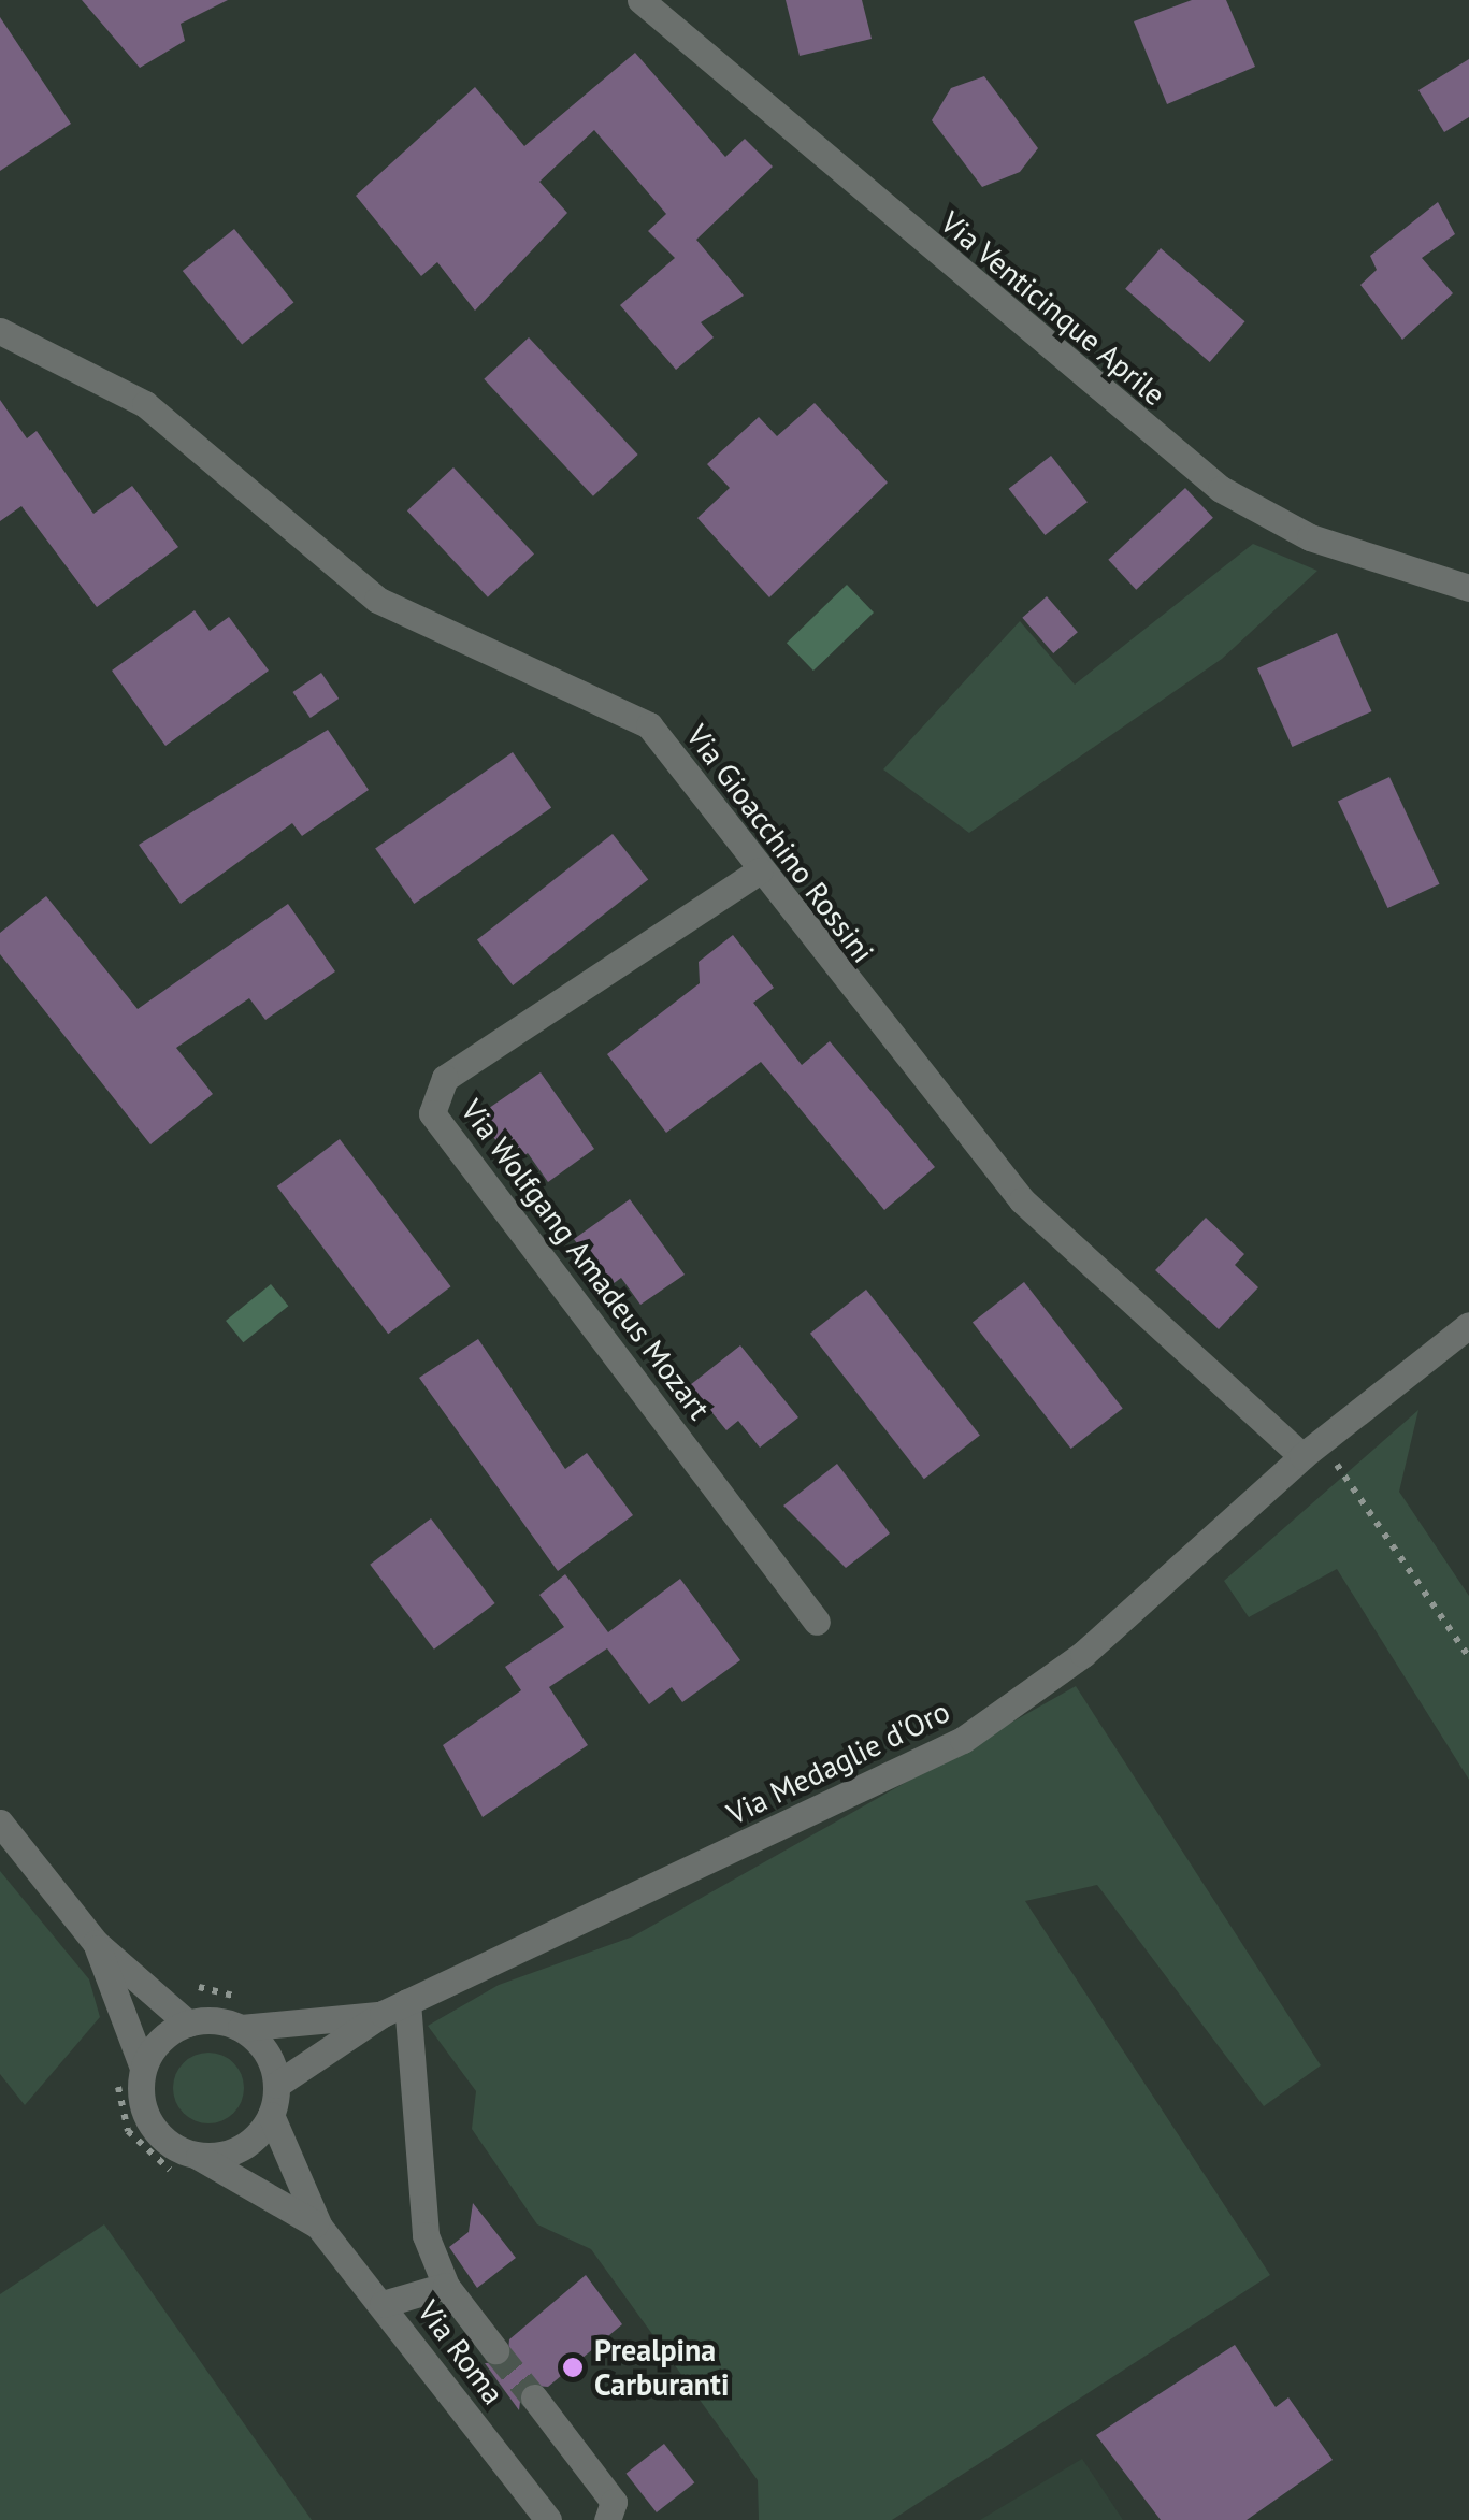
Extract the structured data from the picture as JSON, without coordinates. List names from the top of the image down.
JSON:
{
  "streets": {
    "street": [
      "Via Venticinque Aprile",
      "Via Gioacchino Rossini",
      "Via Wolfgang Amadeus Mozart",
      "Via Medaglie d'Oro",
      "Via Roma"
    ]
  },
  "crossings": [
    ["Via Gioacchino Rossini", "Via Wolfgang Amadeus Mozart"],
    ["Via Gioacchino Rossini", "Via Medaglie d'Oro"],
    ["Via Medaglie d'Oro", "Via Roma"]
  ],
  "places": ["Prealpina Carburanti"]
}
